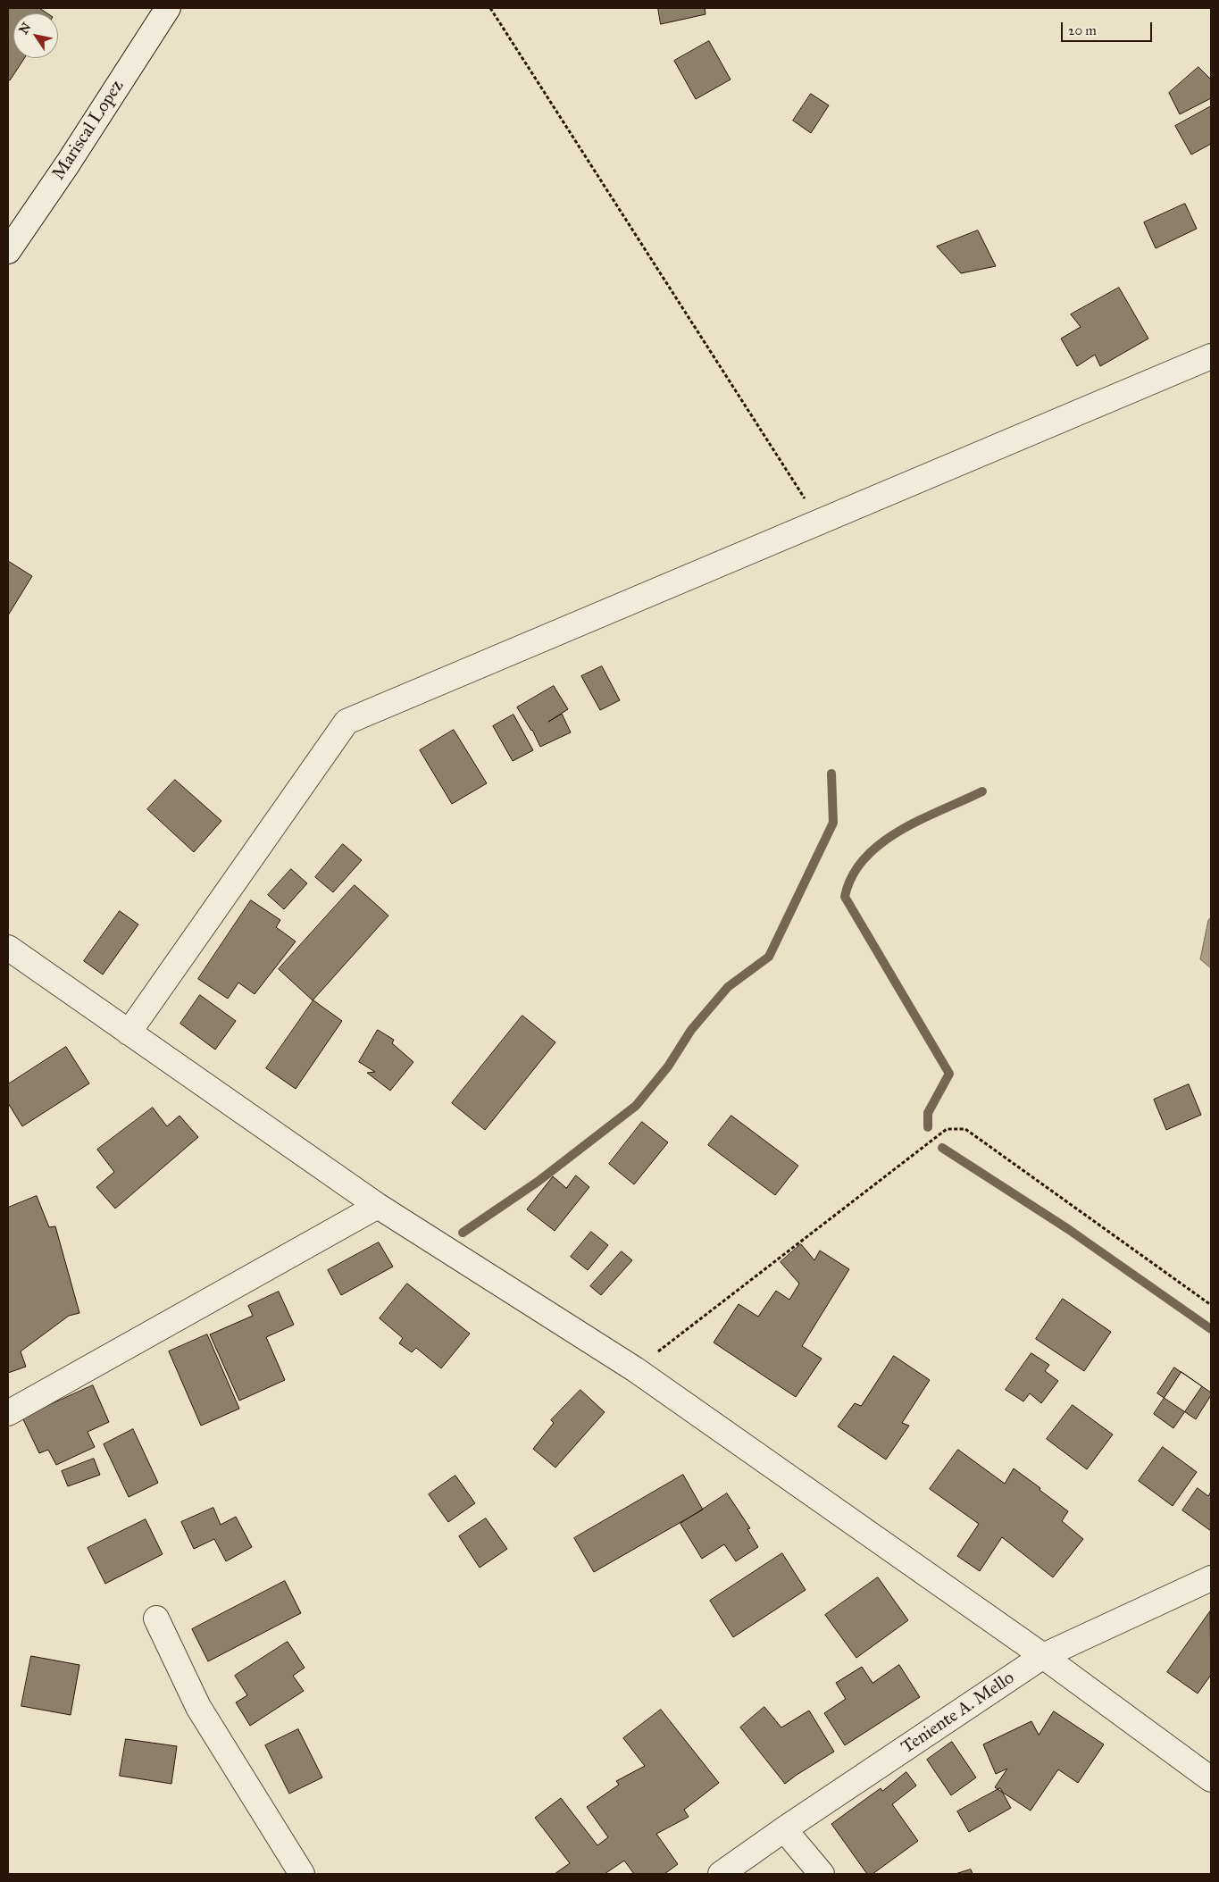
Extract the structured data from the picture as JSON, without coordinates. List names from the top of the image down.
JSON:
{
  "streets": {
    "street": ["Mariscal Lopez", "Teniente A. Mello"]
  },
  "scale_bar": "20 m",
  "north": "top left"
}
